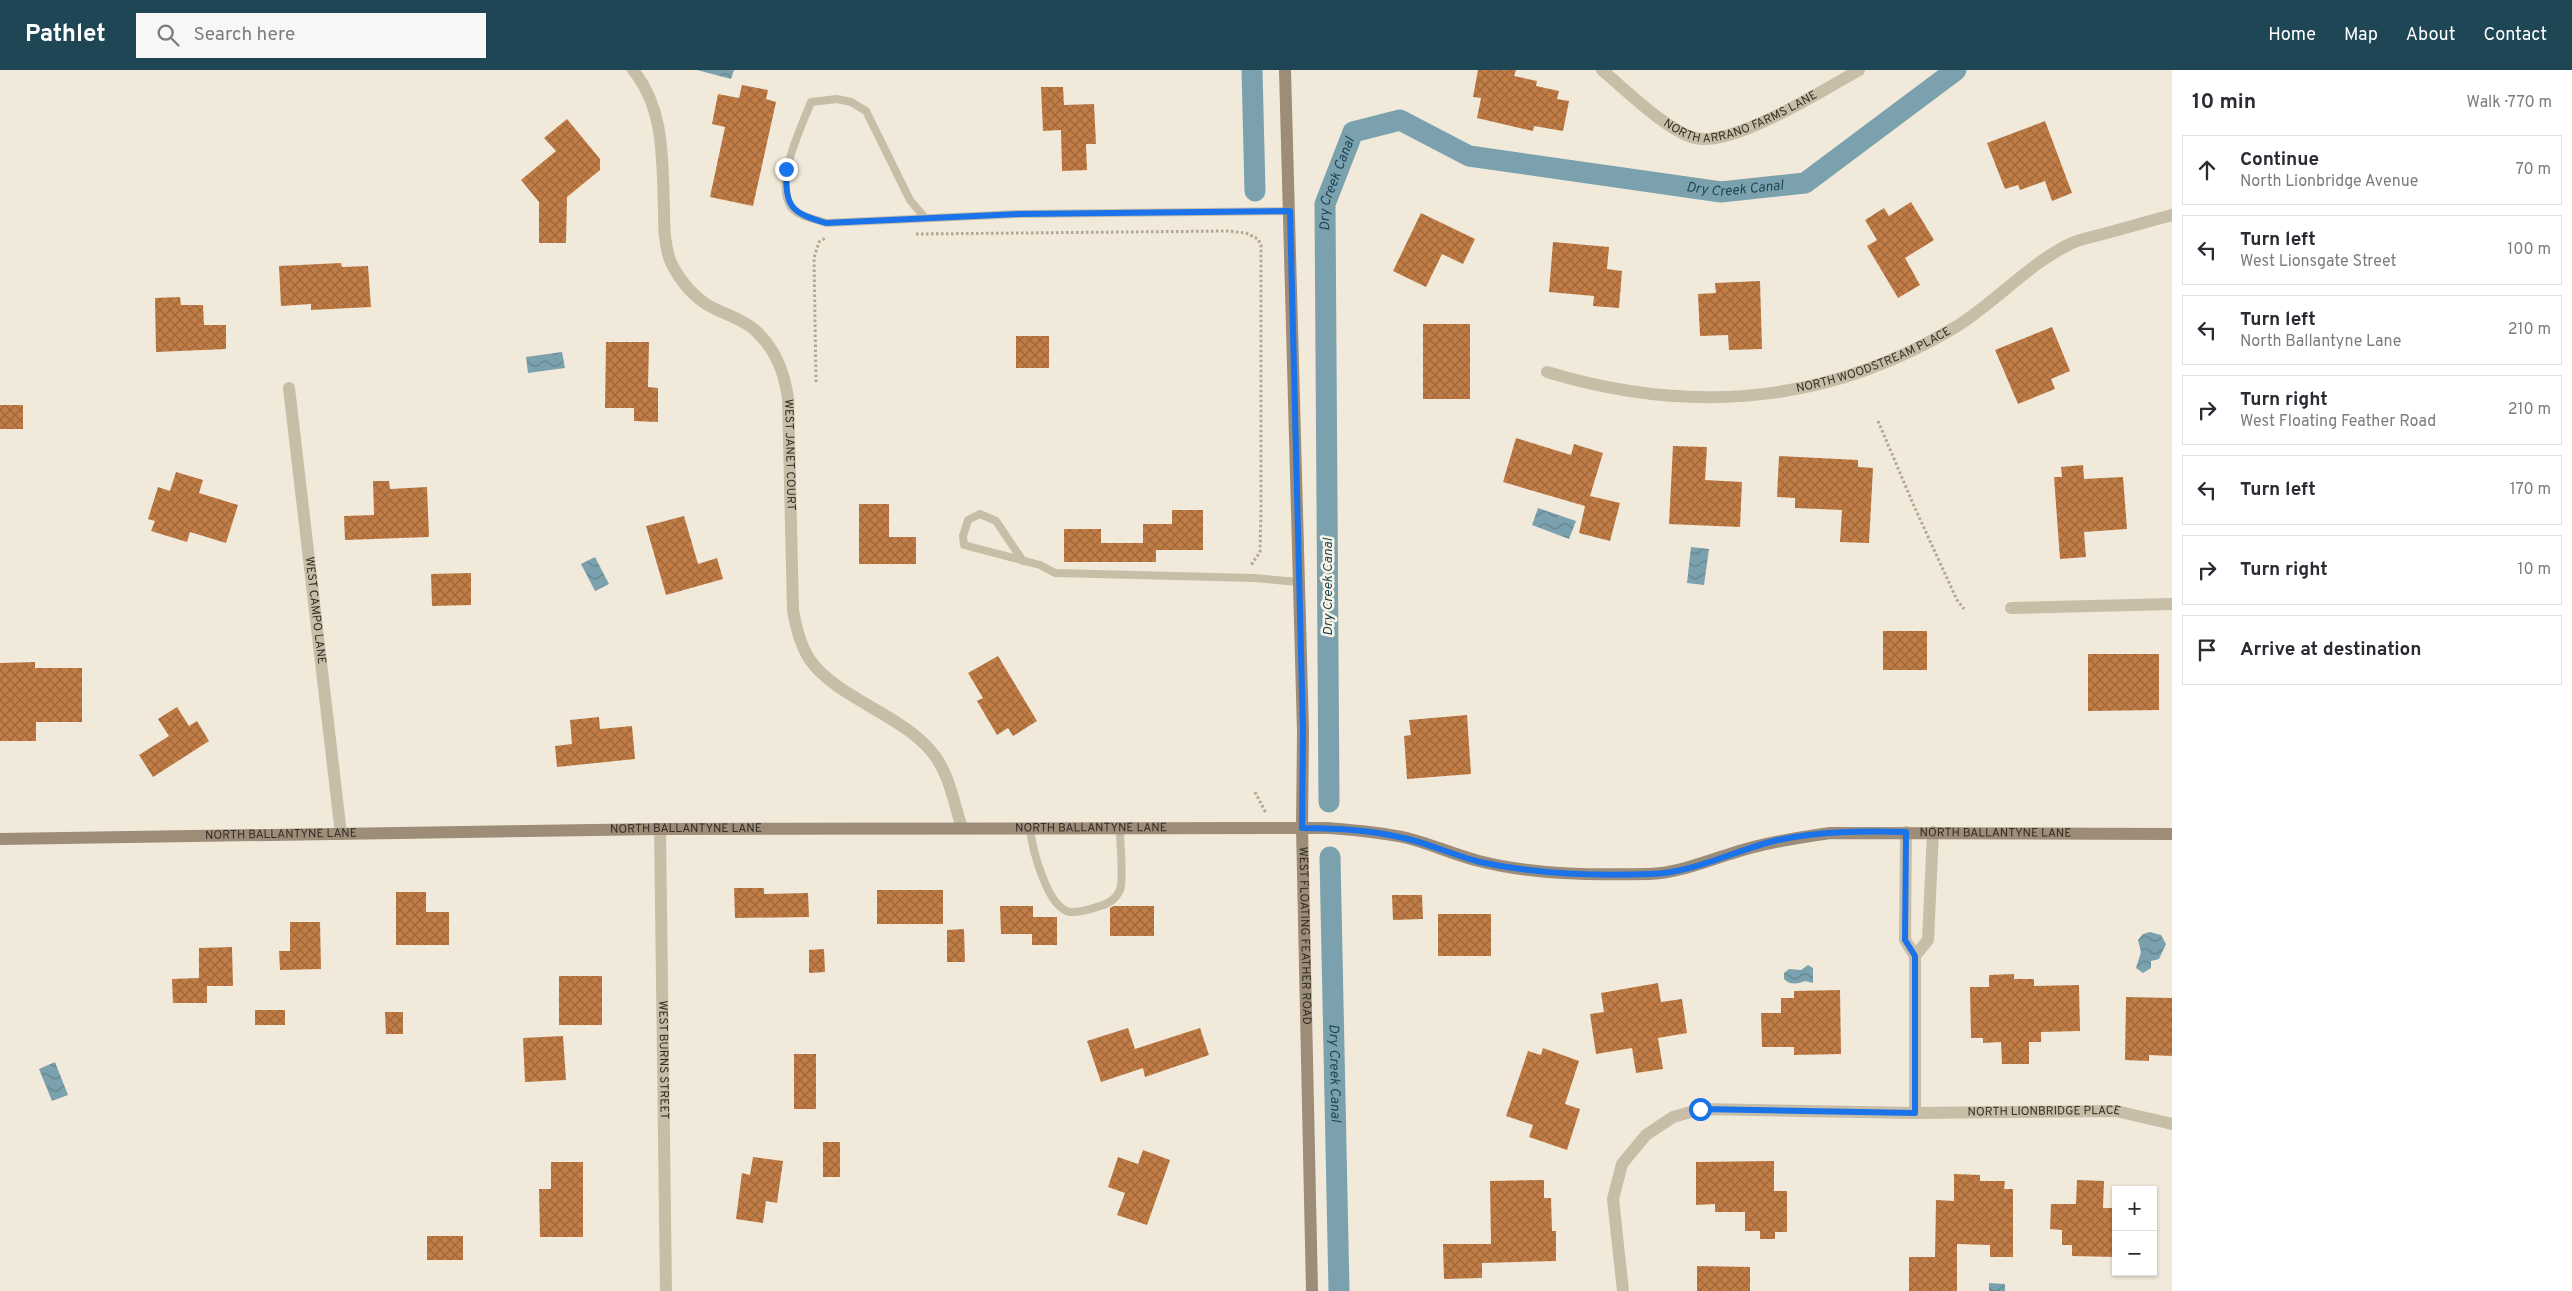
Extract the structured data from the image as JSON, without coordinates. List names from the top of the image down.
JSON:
{
  "streets": {
    "street": [
      "NORTH ARRANO FARMS LANE",
      "NORTH WOODSTREAM PLACE",
      "WEST JANET COURT",
      "WEST CAMPO LANE",
      "NORTH BALLANTYNE LANE",
      "WEST FLOATING FEATHER ROAD",
      "WEST BURNS STREET",
      "NORTH LIONBRIDGE PLACE"
    ]
  },
  "crossings": [
    ["WEST JANET COURT", "NORTH BALLANTYNE LANE"],
    ["WEST CAMPO LANE", "NORTH BALLANTYNE LANE"],
    ["NORTH BALLANTYNE LANE", "WEST FLOATING FEATHER ROAD"],
    ["NORTH BALLANTYNE LANE", "WEST BURNS STREET"]
  ],
  "water": ["Dry Creek Canal"],
  "page": {
    "header": "Pathlet",
    "search": "Search here",
    "nav": [
      "Home",
      "Map",
      "About",
      "Contact"
    ],
    "heading": ["10 min", "Walk · 770 m"],
    "list": [
      ["Continue", "North Lionbridge Avenue", "70 m"],
      ["Turn left", "West Lionsgate Street", "100 m"],
      ["Turn left", "North Ballantyne Lane", "210 m"],
      ["Turn right", "West Floating Feather Road", "210 m"],
      ["Turn left", "170 m"],
      ["Turn right", "10 m"],
      "Arrive at destination"
    ],
    "map_buttons": ["+", "−"]
  }
}
